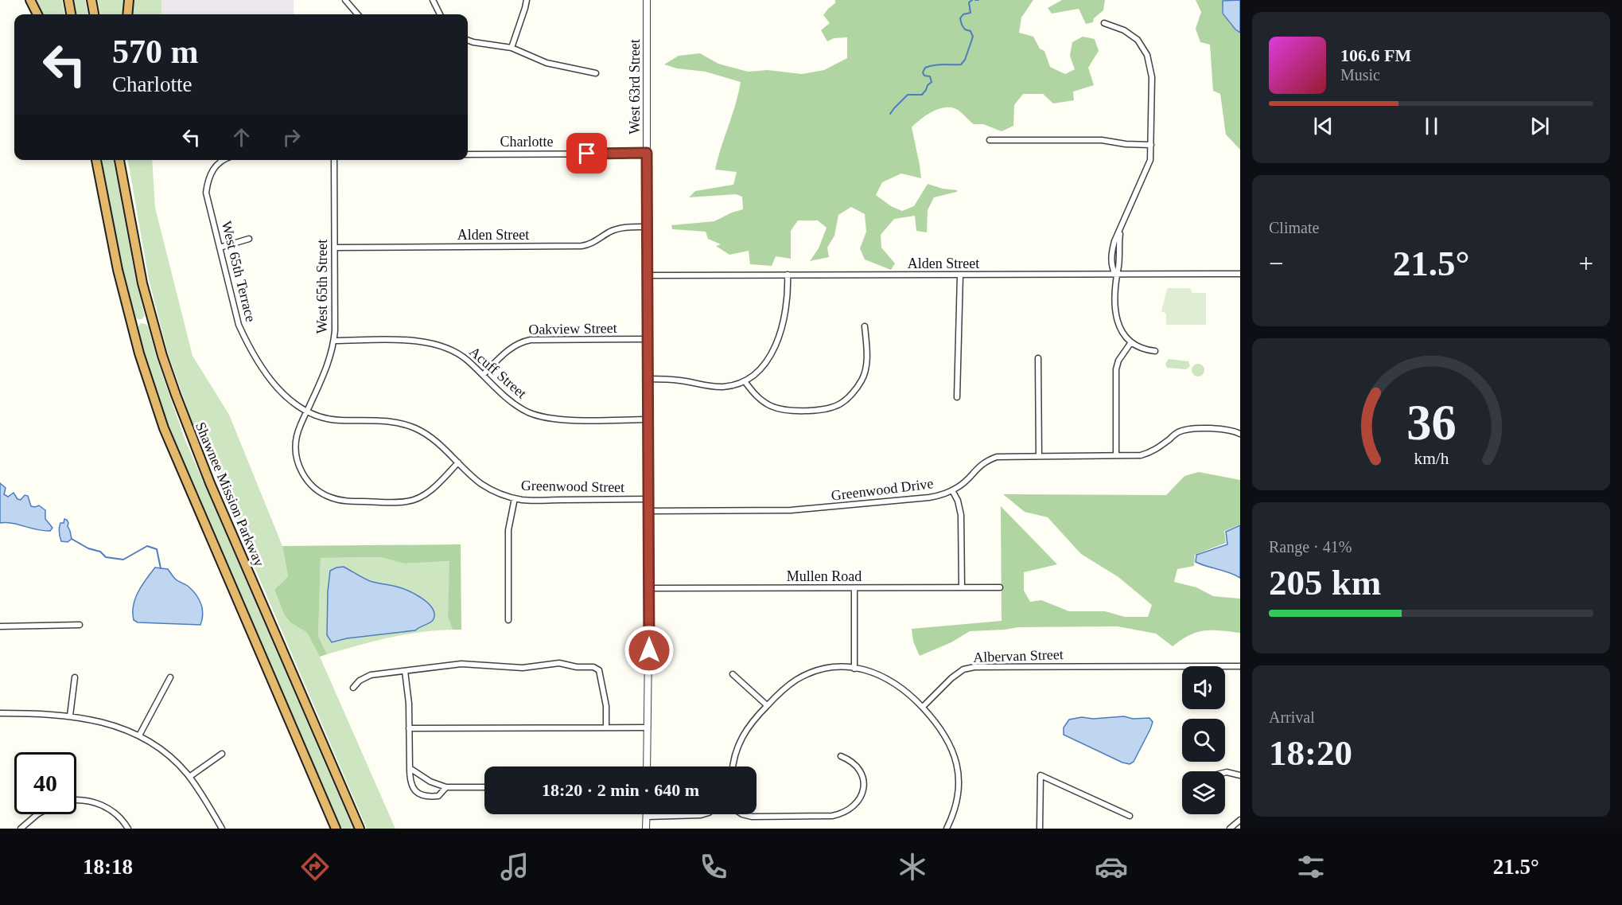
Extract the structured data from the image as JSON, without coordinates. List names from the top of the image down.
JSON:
{
  "streets": {
    "highway": ["Shawnee Mission Parkway"],
    "street": [
      "West 63rd Street",
      "Charlotte",
      "Alden Street",
      "West 65th Terrace",
      "West 65th Street",
      "Oakview Street",
      "Acuff Street",
      "Greenwood Street",
      "Greenwood Drive",
      "Mullen Road",
      "Albervan Street"
    ]
  },
  "crossings": [
    ["West 63rd Street", "Charlotte"],
    ["West 63rd Street", "Alden Street"],
    ["West 63rd Street", "Oakview Street"],
    ["West 63rd Street", "Acuff Street"],
    ["West 63rd Street", "Greenwood Street"],
    ["West 63rd Street", "Greenwood Drive"],
    ["West 63rd Street", "Mullen Road"],
    ["Alden Street", "West 65th Street"],
    ["West 65th Terrace", "West 65th Street"],
    ["West 65th Terrace", "Greenwood Street"],
    ["West 65th Street", "Acuff Street"],
    ["West 65th Street", "Greenwood Street"],
    ["Oakview Street", "Acuff Street"]
  ],
  "page": {
    "turn": ["570 m", "Charlotte"],
    "song": ["106.6 FM", "Music"],
    "tile": [
      "Climate",
      ["Range · 41%", "205 km"],
      ["Arrival", "18:20"]
    ],
    "heat": ["−", "21.5°", "+"],
    "limit": "40",
    "trip": "18:20 · 2 min · 640 m",
    "tabs": ["18:18", "21.5°"],
    "gauge": ["36", "km/h"]
  }
}
